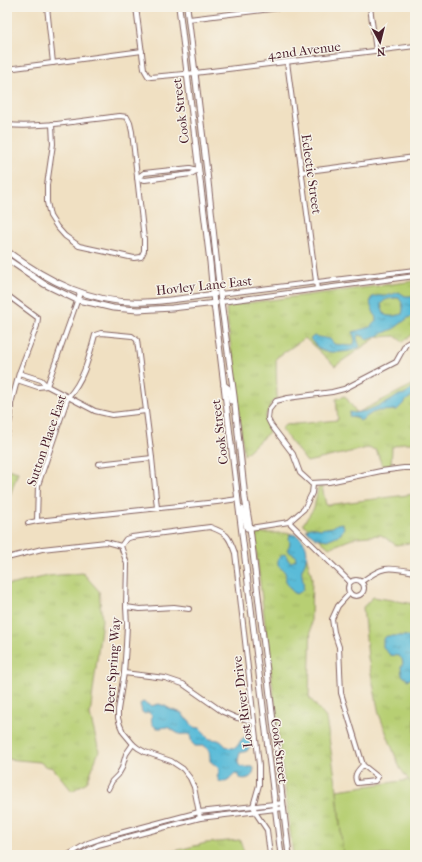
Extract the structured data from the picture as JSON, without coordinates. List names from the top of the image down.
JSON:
{
  "streets": {
    "main road": ["Cook Street", "Hovley Lane East"],
    "street": [
      "42nd Avenue",
      "Eclectic Street",
      "Sutton Place East",
      "Deer Spring Way",
      "Lost River Drive"
    ]
  },
  "crossings": [
    ["42nd Avenue", "Cook Street"],
    ["42nd Avenue", "Eclectic Street"],
    ["Cook Street", "Hovley Lane East"],
    ["Eclectic Street", "Hovley Lane East"],
    ["Deer Spring Way", "Lost River Drive"]
  ],
  "north": "bottom"
}
